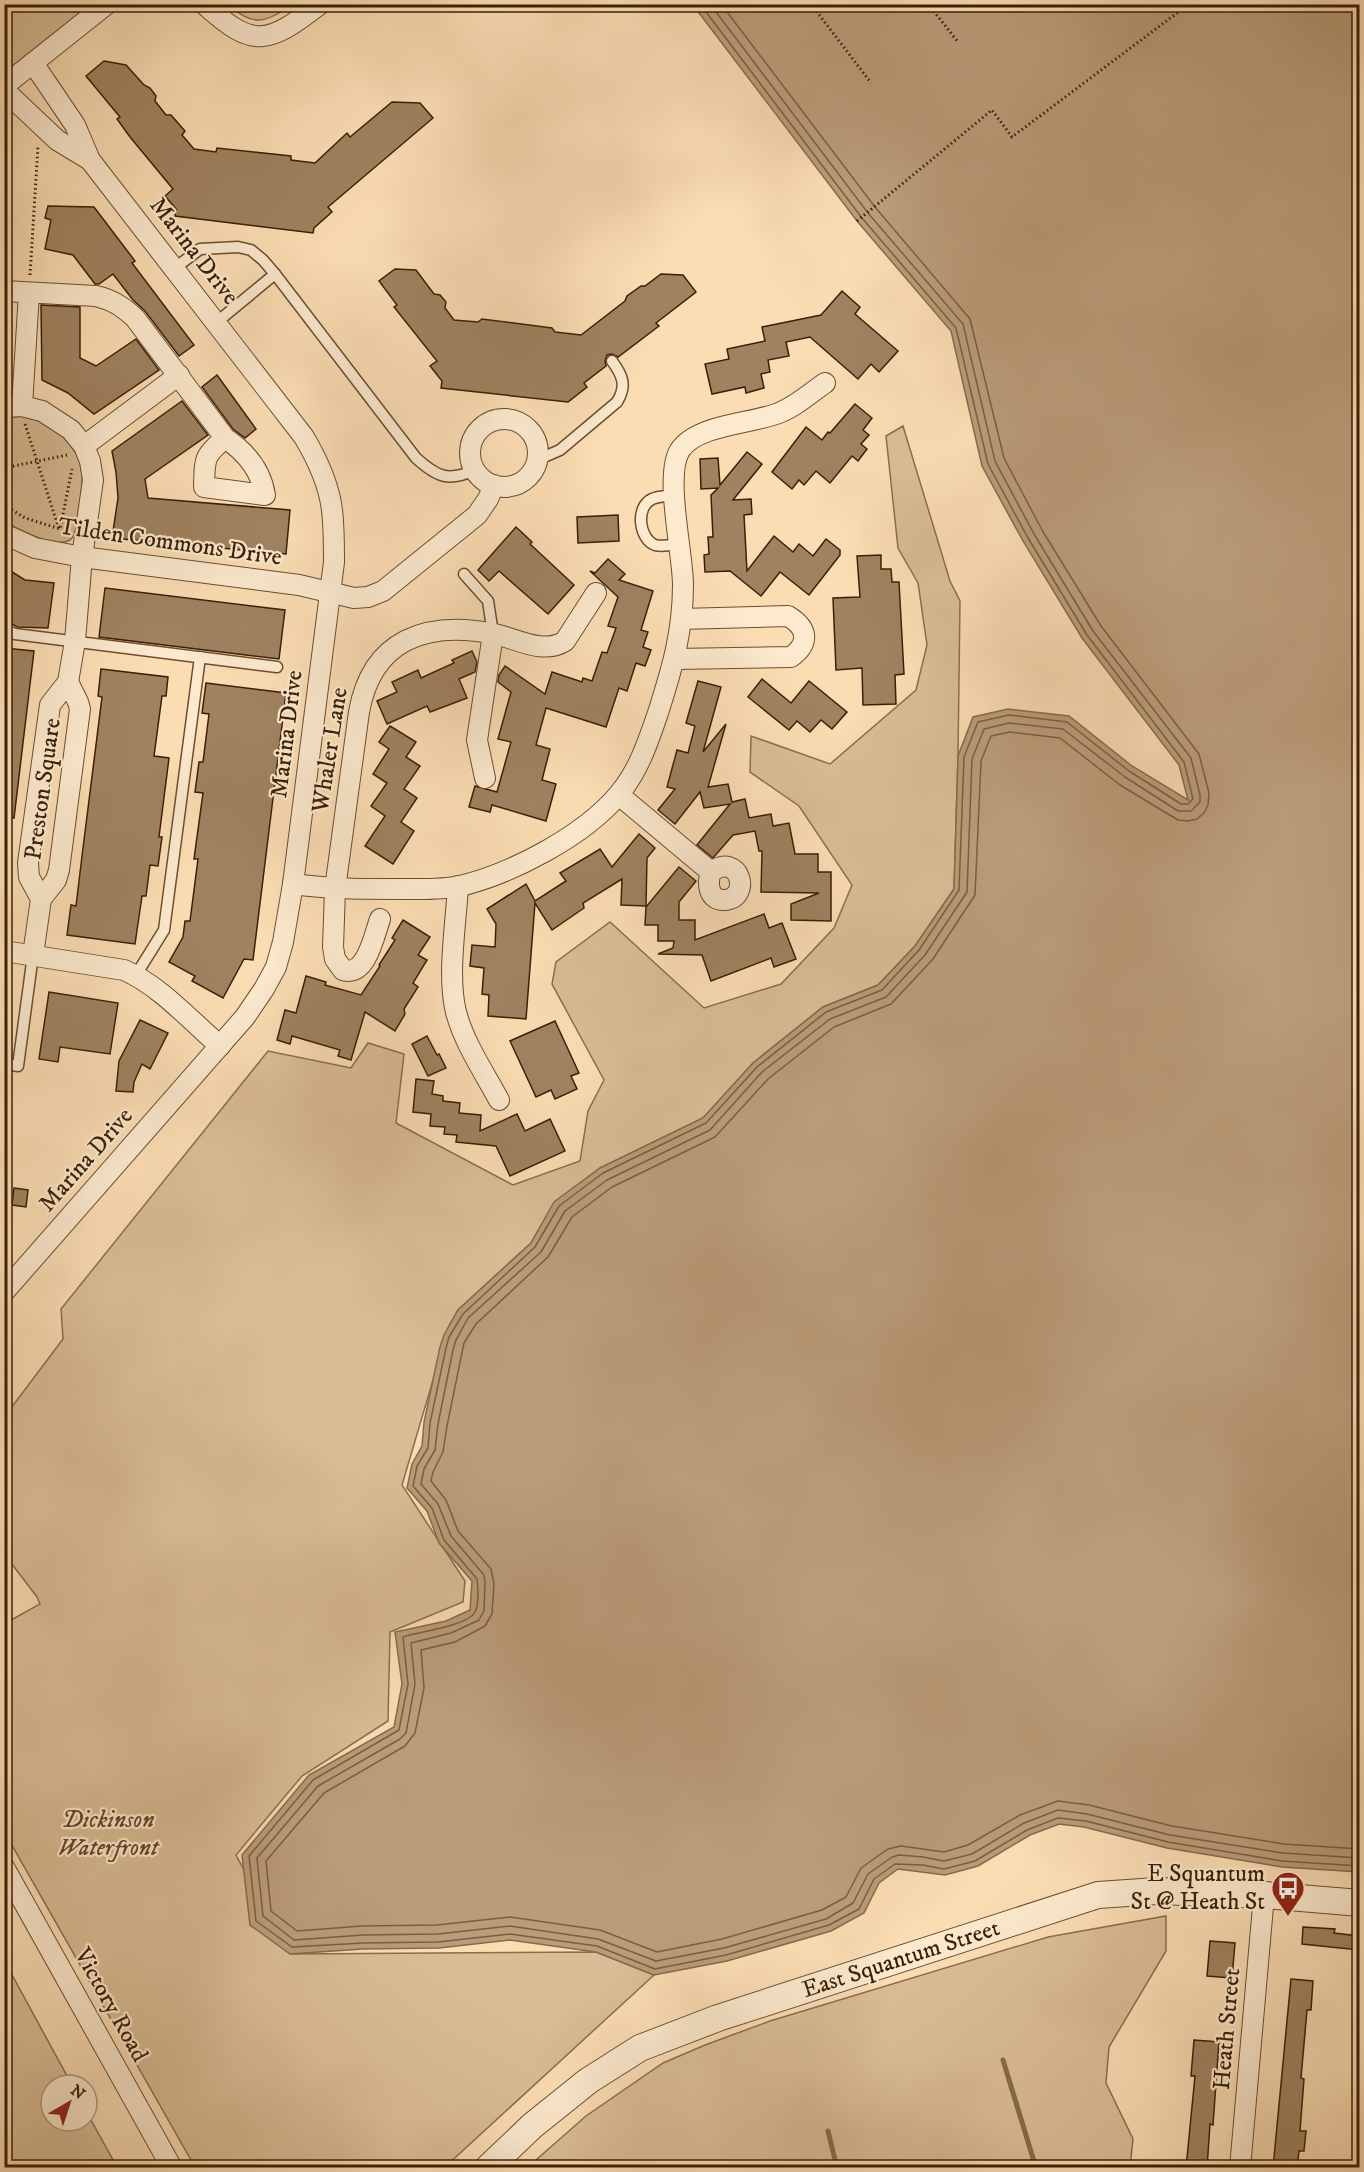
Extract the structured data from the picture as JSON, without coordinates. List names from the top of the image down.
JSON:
{
  "streets": {
    "street": [
      "Marina Drive",
      "Tilden Commons Drive",
      "Whaler Lane",
      "Preston Square",
      "East Squantum Street",
      "Victory Road",
      "Heath Street"
    ]
  },
  "crossings": [
    ["Marina Drive", "Tilden Commons Drive"],
    ["Tilden Commons Drive", "Preston Square"],
    ["East Squantum Street", "Heath Street"]
  ],
  "parks": ["Dickinson Waterfront"],
  "places": {
    "bus stop": ["E Squantum St @ Heath St"]
  },
  "north": "top right"
}
